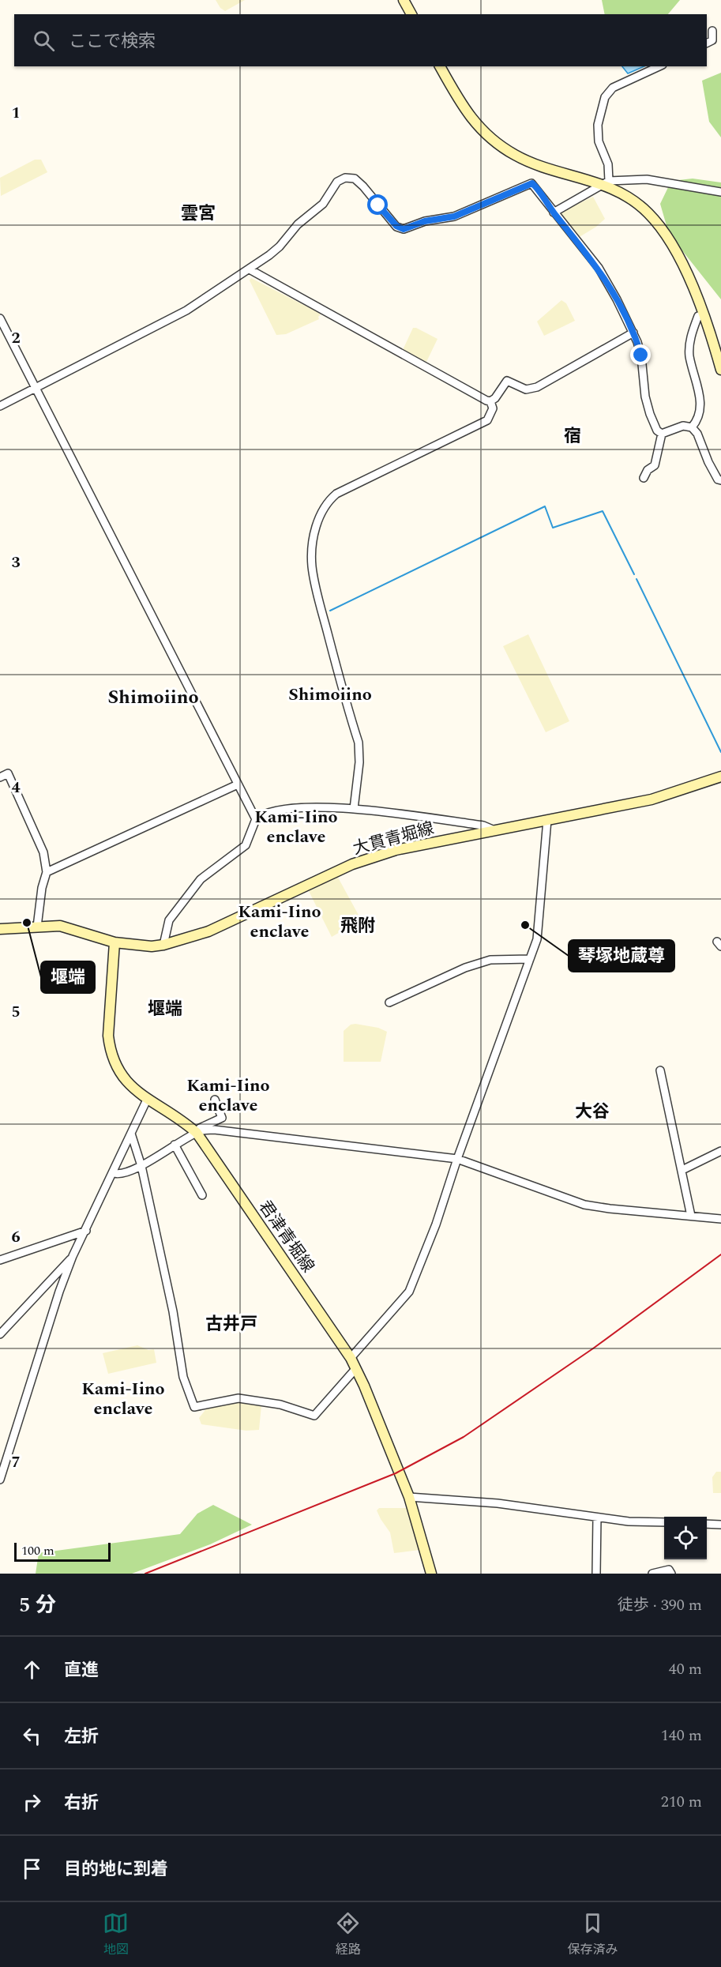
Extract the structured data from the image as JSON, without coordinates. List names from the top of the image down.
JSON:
{
  "streets": {
    "main road": ["大貫青堀線", "君津青堀線"]
  },
  "crossings": [
    ["大貫青堀線", "君津青堀線"]
  ],
  "districts": [
    "雲宮",
    "宿",
    "Shimoiino",
    "Shimoiino",
    "Kami-Iino enclave",
    "Kami-Iino enclave",
    "飛附",
    "堰端",
    "Kami-Iino enclave",
    "大谷",
    "古井戸",
    "Kami-Iino enclave"
  ],
  "places": ["堰端", "琴塚地蔵尊"],
  "scale_bar": "100 m",
  "page": {
    "search": "ここで検索",
    "scale": "100 m",
    "heading": ["5 分", "徒歩 · 390 m"],
    "list": [
      ["直進", "40 m"],
      ["左折", "140 m"],
      ["右折", "210 m"],
      "目的地に到着"
    ],
    "nav": ["地図", "経路", "保存済み"]
  },
  "grid": {
    "rows": [
      "1",
      "2",
      "3",
      "4",
      "5",
      "6",
      "7"
    ]
  }
}
